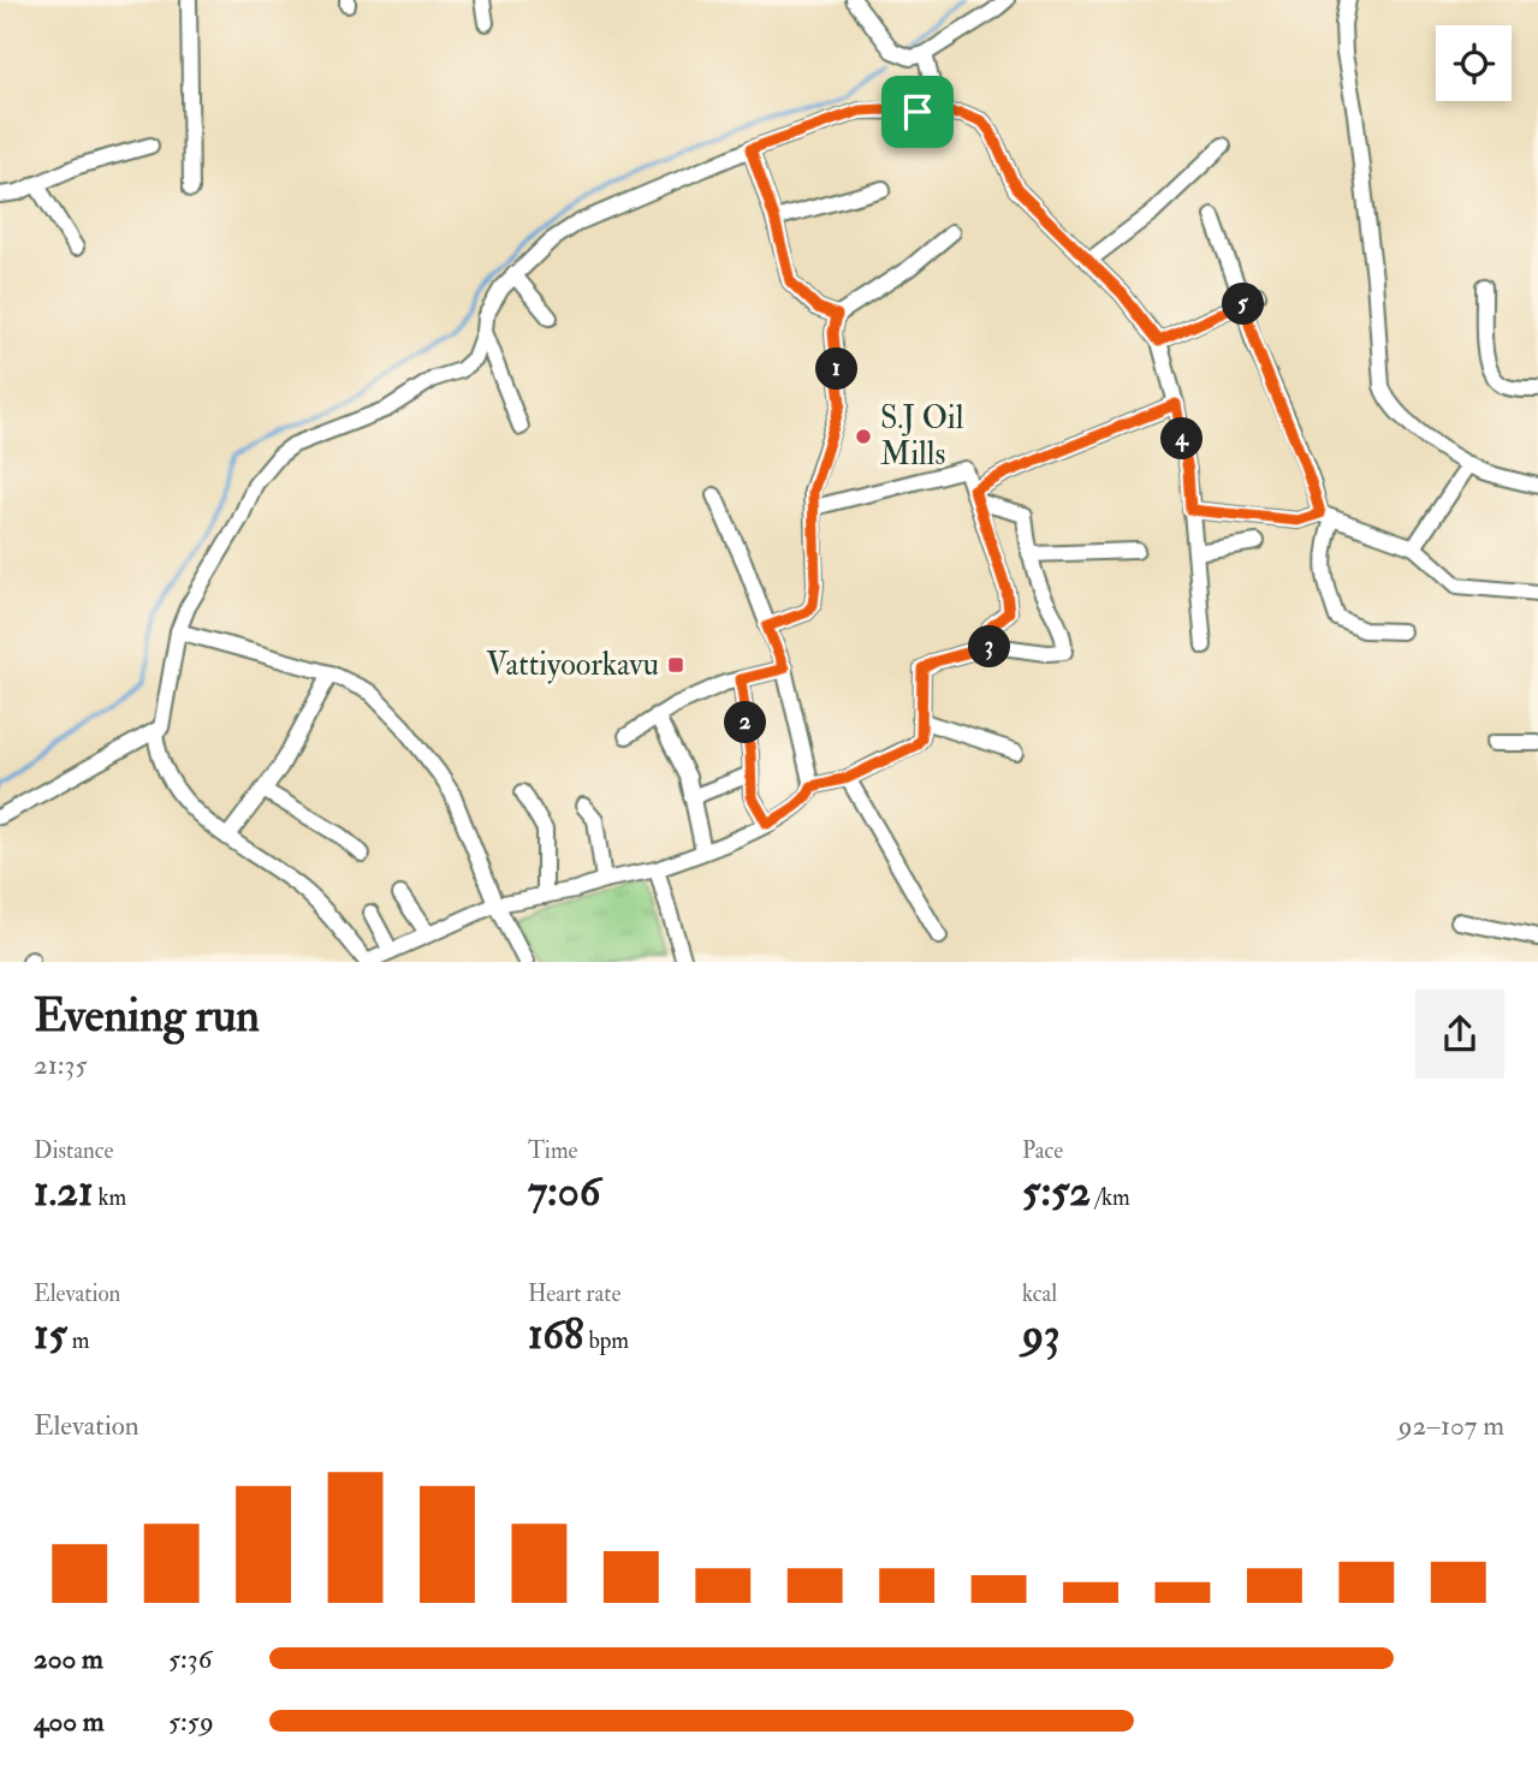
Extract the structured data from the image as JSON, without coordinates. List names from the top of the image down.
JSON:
{
  "places": {
    "other": ["S.J Oil Mills"],
    "transit": ["Vattiyoorkavu"]
  },
  "page": {
    "pins": [
      "5",
      "1",
      "4",
      "3",
      "2"
    ],
    "heading": ["Evening run", "21:35"],
    "stats": [
      ["Distance", "1.21 km"],
      ["Time", "7:06"],
      ["Pace", "5:52 /km"],
      ["Elevation", "15 m"],
      ["Heart rate", "168 bpm"],
      ["kcal", "93"]
    ],
    "chart": ["Elevation", "92–107 m"],
    "list": [
      {
        "name": "200 m",
        "note": "5:36"
      },
      {
        "name": "400 m",
        "note": "5:59"
      }
    ]
  }
}
